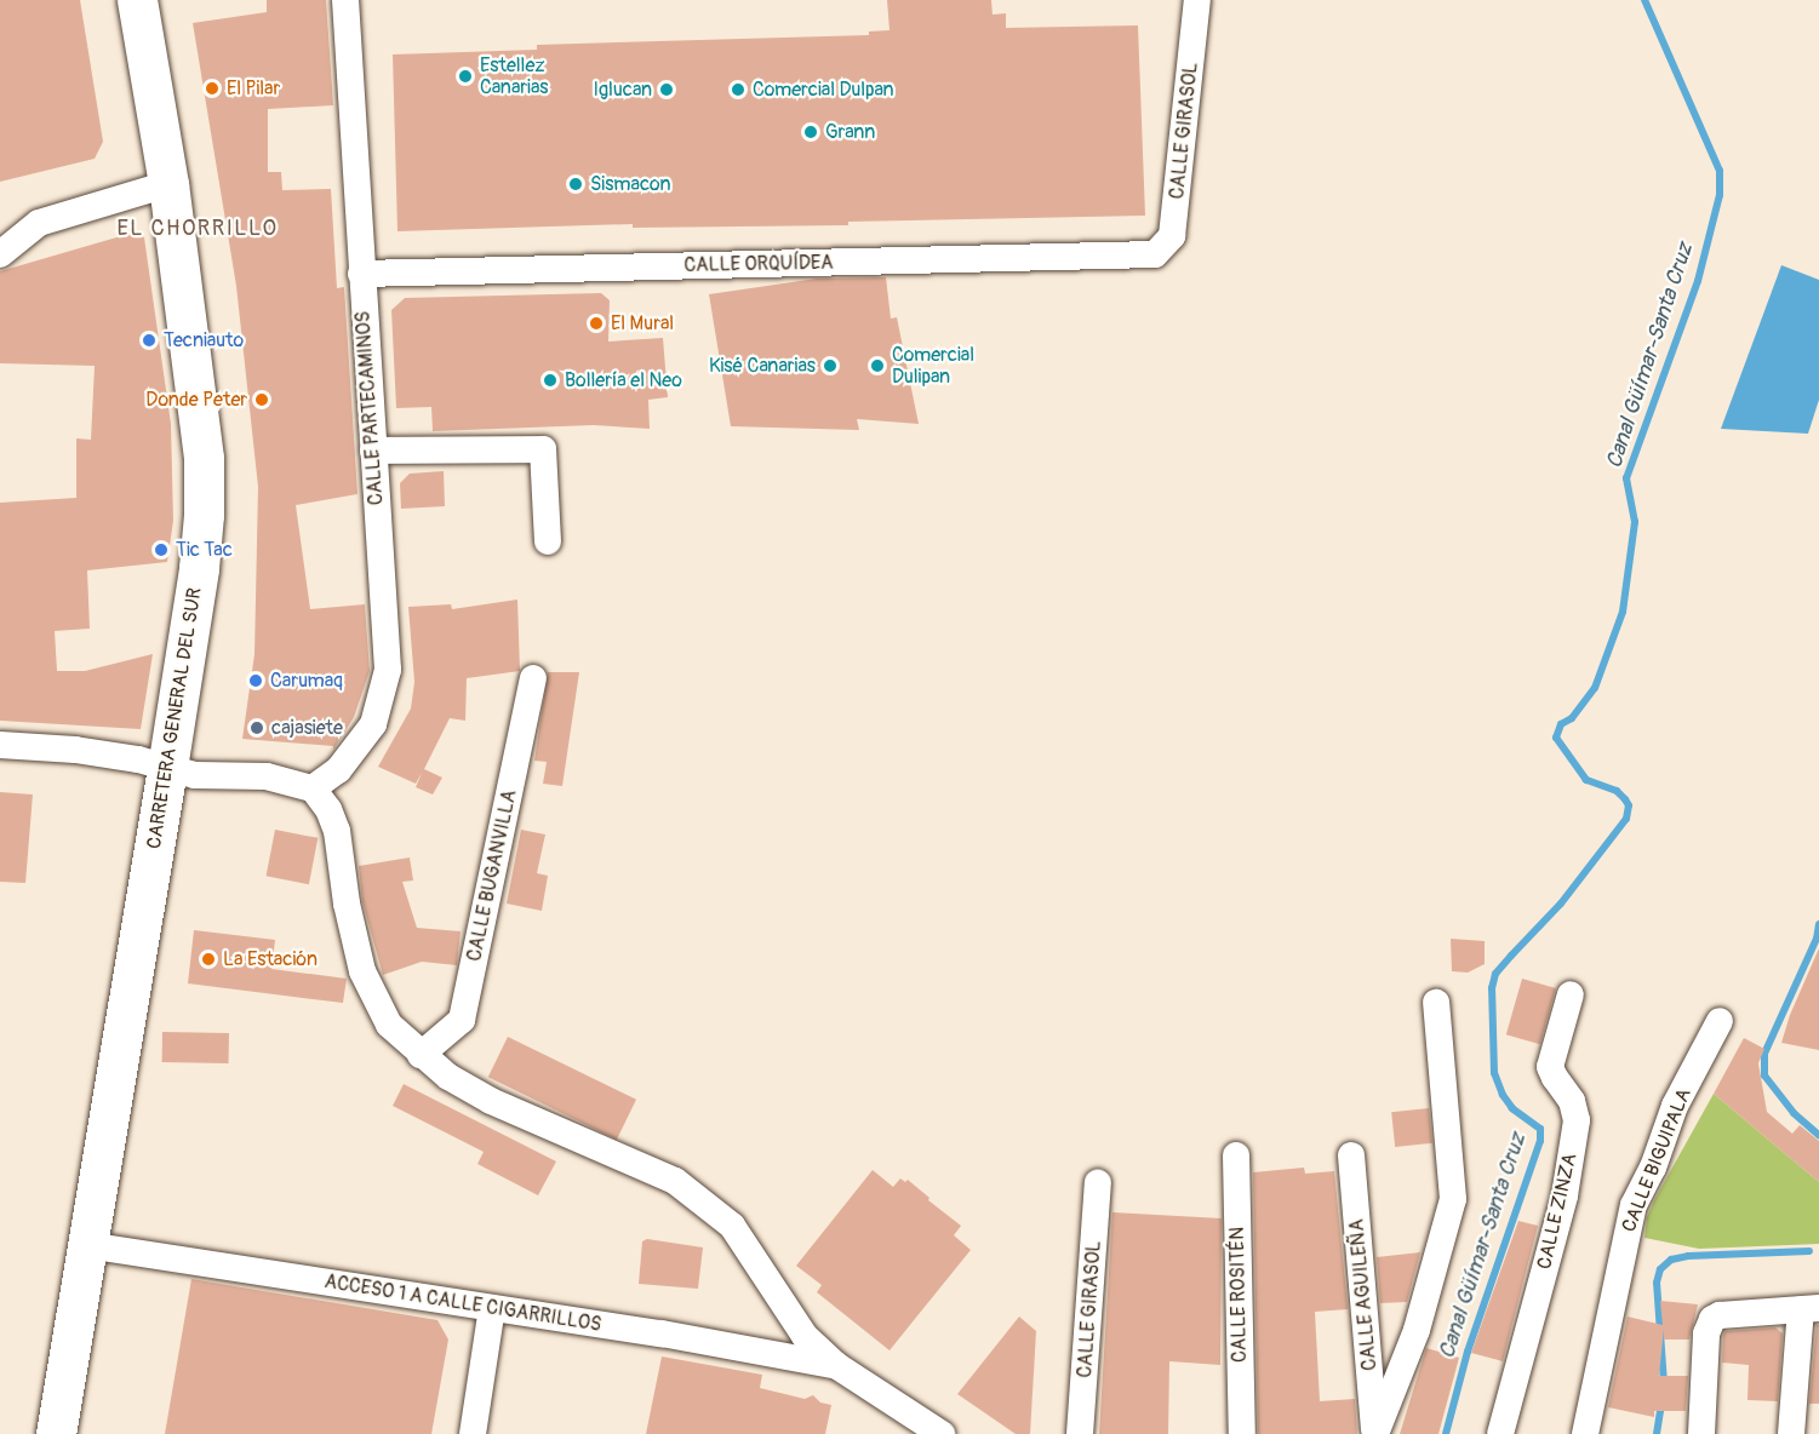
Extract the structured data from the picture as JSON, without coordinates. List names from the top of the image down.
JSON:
{
  "streets": {
    "main road": ["CARRETERA GENERAL DEL SUR"],
    "street": [
      "CALLE GIRASOL",
      "CALLE ORQUÍDEA",
      "CALLE PARTECAMINOS",
      "CALLE BUGANVILLA",
      "CALLE BIGUIPALA",
      "CALLE ZINZA",
      "CALLE ROSITÉN",
      "CALLE AGUILEÑA",
      "ACCESO 1 A CALLE CIGARRILLOS"
    ]
  },
  "crossings": [
    ["CALLE GIRASOL", "CALLE ORQUÍDEA"],
    ["CALLE ORQUÍDEA", "CALLE PARTECAMINOS"],
    ["CARRETERA GENERAL DEL SUR", "ACCESO 1 A CALLE CIGARRILLOS"]
  ],
  "districts": ["EL CHORRILLO"],
  "water": ["Canal Güímar-Santa Cruz"],
  "places": [
    "Estellez Canarias",
    "El Pilar",
    "Iglucan",
    "Comercial Dulpan",
    "Grann",
    "Sismacon",
    "El Mural",
    "Tecniauto",
    "Kisé Canarias",
    "Comercial Dulipan",
    "Bollería el Neo",
    "Donde Peter",
    "Tic Tac",
    "Carumaq",
    "cajasiete",
    "La Estación"
  ]
}
